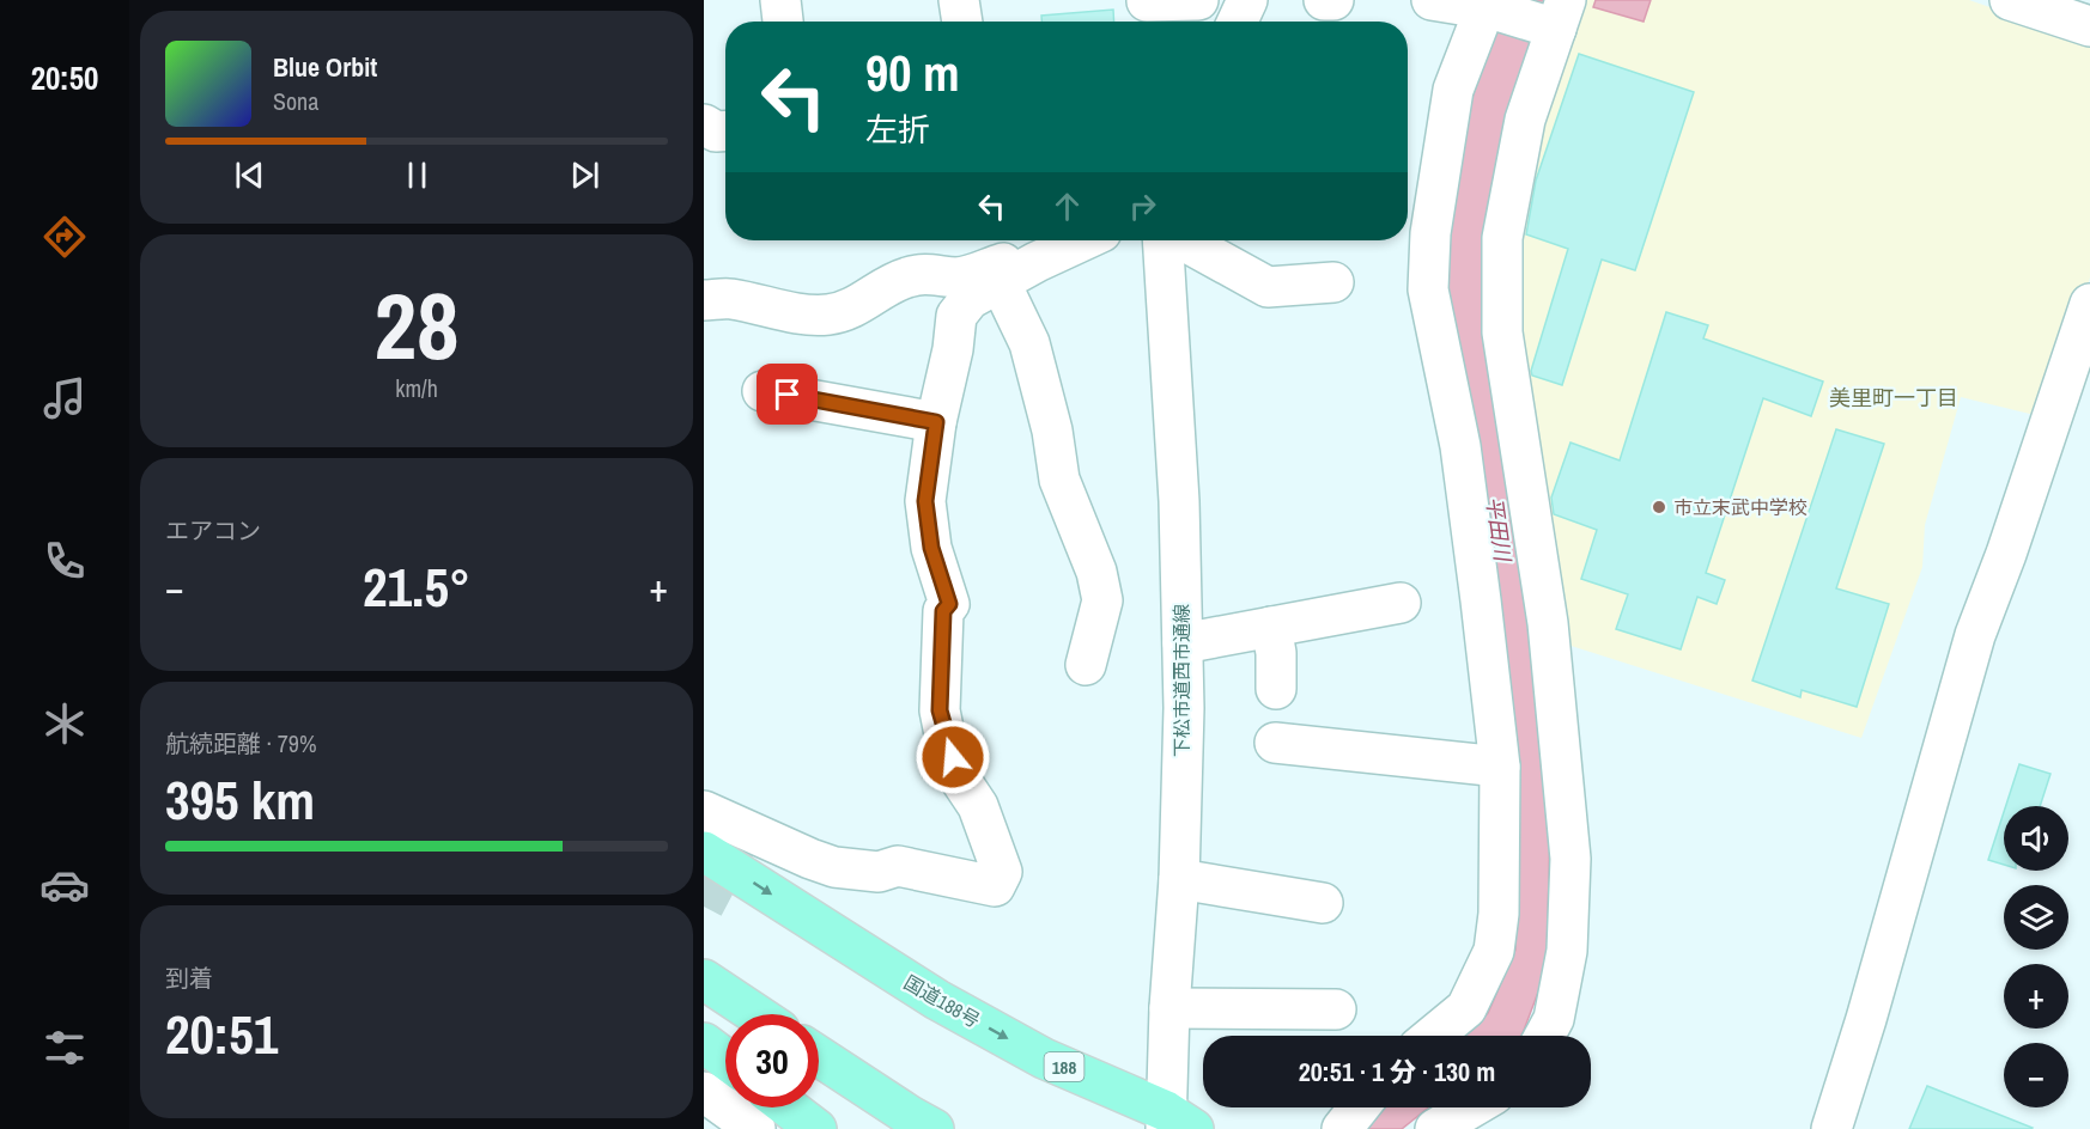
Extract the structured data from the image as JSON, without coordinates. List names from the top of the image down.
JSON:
{
  "streets": {
    "highway": ["国道188号", "188"],
    "street": ["下松市道西市通線"]
  },
  "crossings": [
    ["下松市道西市通線", "国道188号"]
  ],
  "districts": ["美里町一丁目"],
  "water": ["平田川"],
  "places": ["市立末武中学校"],
  "page": {
    "tabs": "20:50",
    "turn": ["90 m", "左折"],
    "song": ["Blue Orbit", "Sona"],
    "tile": [
      ["28", "km/h"],
      "エアコン",
      ["航続距離 · 79%", "395 km"],
      ["到着", "20:51"]
    ],
    "heat": ["−", "21.5°", "+"],
    "map_buttons": ["+", "−"],
    "limit": "30",
    "trip": "20:51 · 1 分 · 130 m"
  }
}
